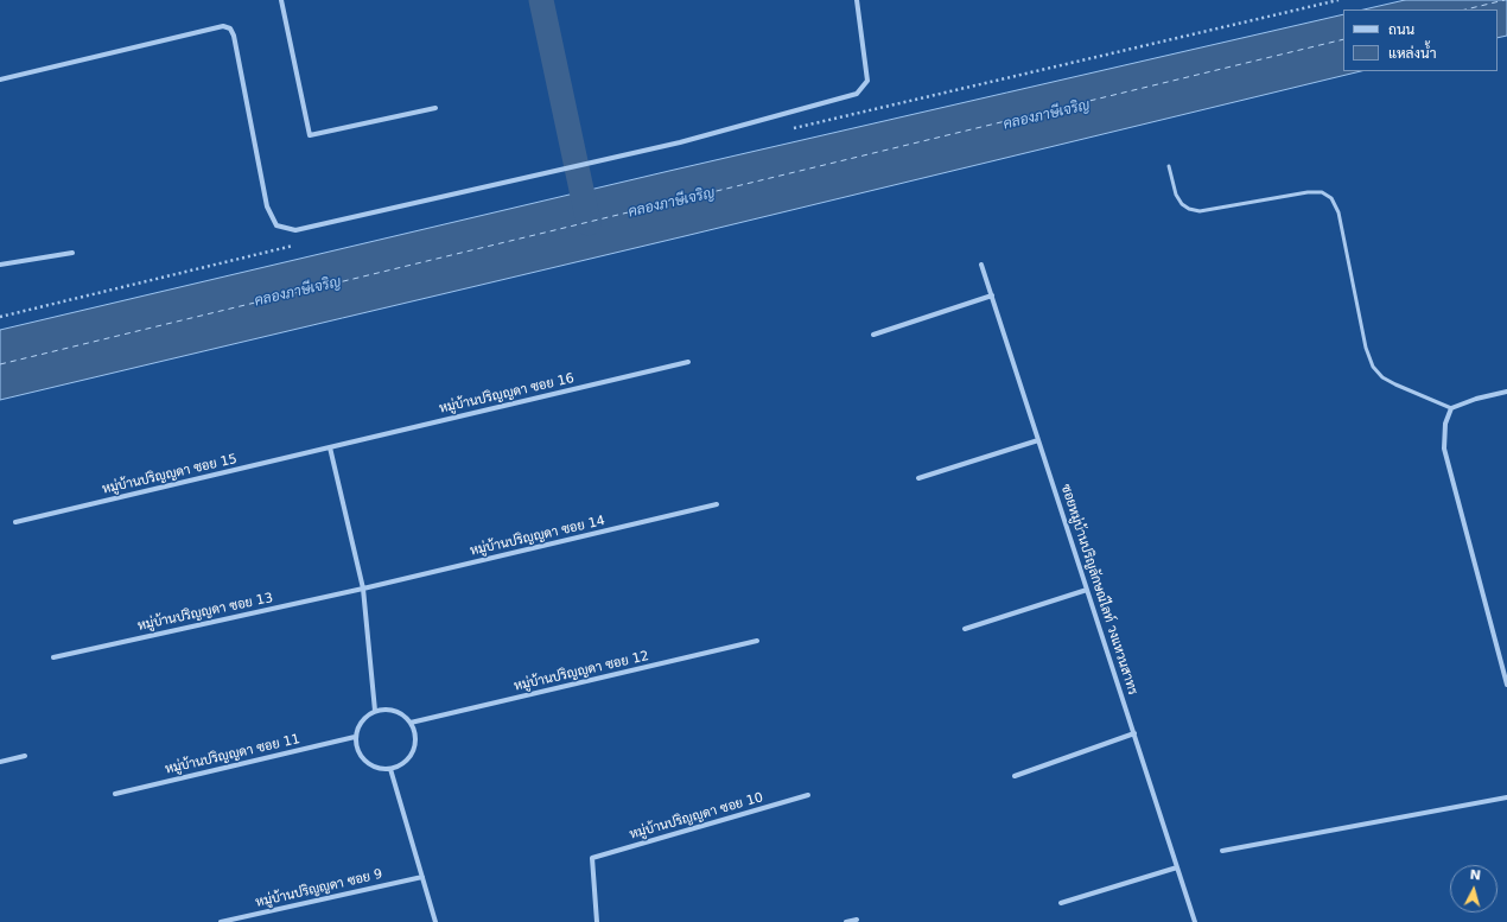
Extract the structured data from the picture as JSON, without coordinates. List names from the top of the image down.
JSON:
{
  "streets": {
    "street": [
      "หมู่บ้านปริญญดา ซอย 16",
      "หมู่บ้านปริญญดา ซอย 15",
      "หมู่บ้านปริญญดา ซอย 14",
      "ซอยหมู่บ้านปริญลักษณ์ไลท์ วงแหวนสาทร",
      "หมู่บ้านปริญญดา ซอย 13",
      "หมู่บ้านปริญญดา ซอย 12",
      "หมู่บ้านปริญญดา ซอย 11",
      "หมู่บ้านปริญญดา ซอย 10",
      "หมู่บ้านปริญญดา ซอย 9"
    ]
  },
  "crossings": [
    ["หมู่บ้านปริญญดา ซอย 16", "หมู่บ้านปริญญดา ซอย 15"],
    ["หมู่บ้านปริญญดา ซอย 14", "หมู่บ้านปริญญดา ซอย 13"],
    ["หมู่บ้านปริญญดา ซอย 12", "หมู่บ้านปริญญดา ซอย 11"]
  ],
  "water": ["คลองภาษีเจริญ"],
  "legend": ["ถนน", "แหล่งน้ำ"],
  "north": "top"
}
